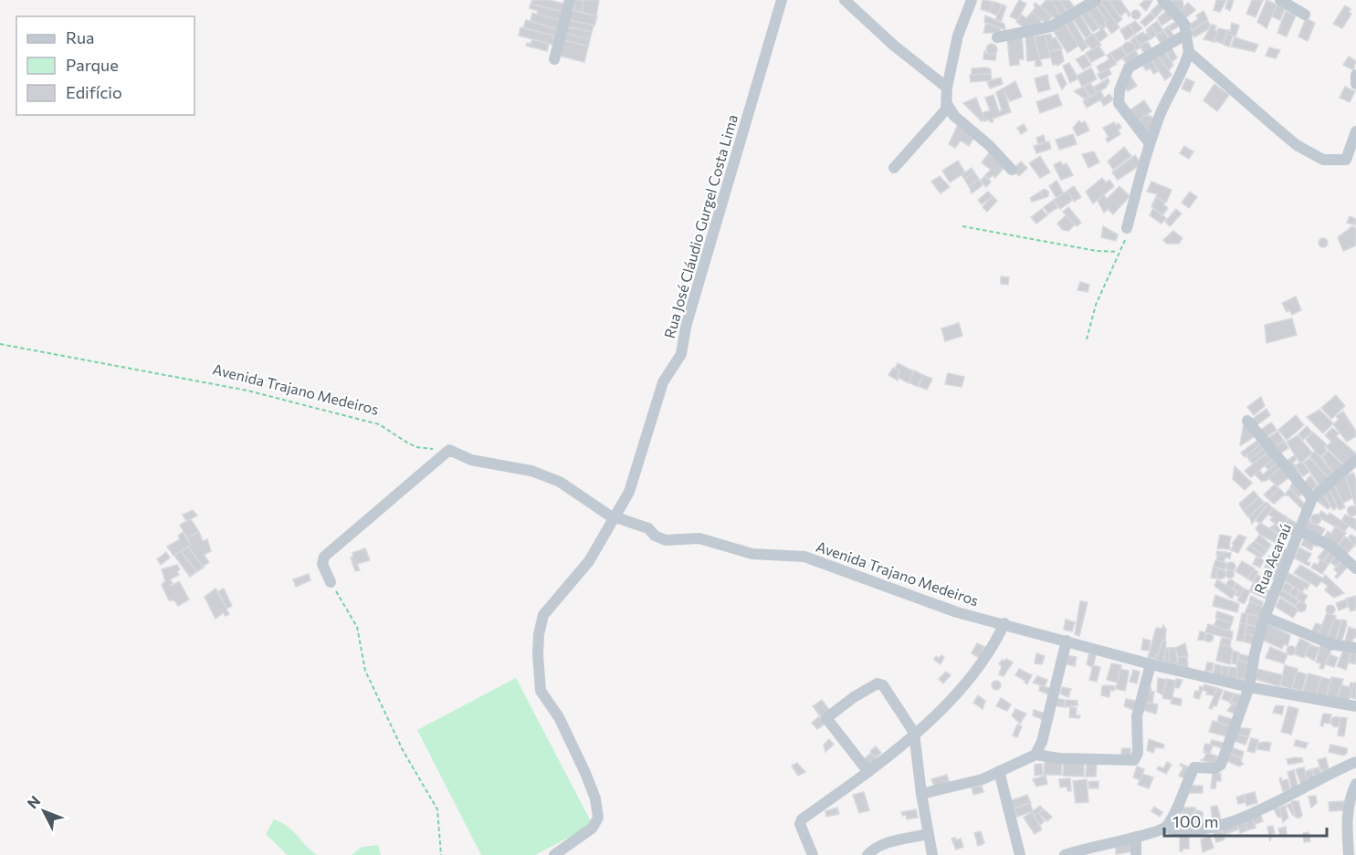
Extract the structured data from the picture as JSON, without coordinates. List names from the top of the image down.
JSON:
{
  "streets": {
    "street": ["Rua José Cláudio Gurgel Costa Lima", "Avenida Trajano Medeiros", "Rua Acaraú"]
  },
  "crossings": [
    ["Rua José Cláudio Gurgel Costa Lima", "Avenida Trajano Medeiros"],
    ["Avenida Trajano Medeiros", "Rua Acaraú"]
  ],
  "legend": ["Rua", "Parque", "Edifício"],
  "scale_bar": "100 m",
  "north": "top left"
}
